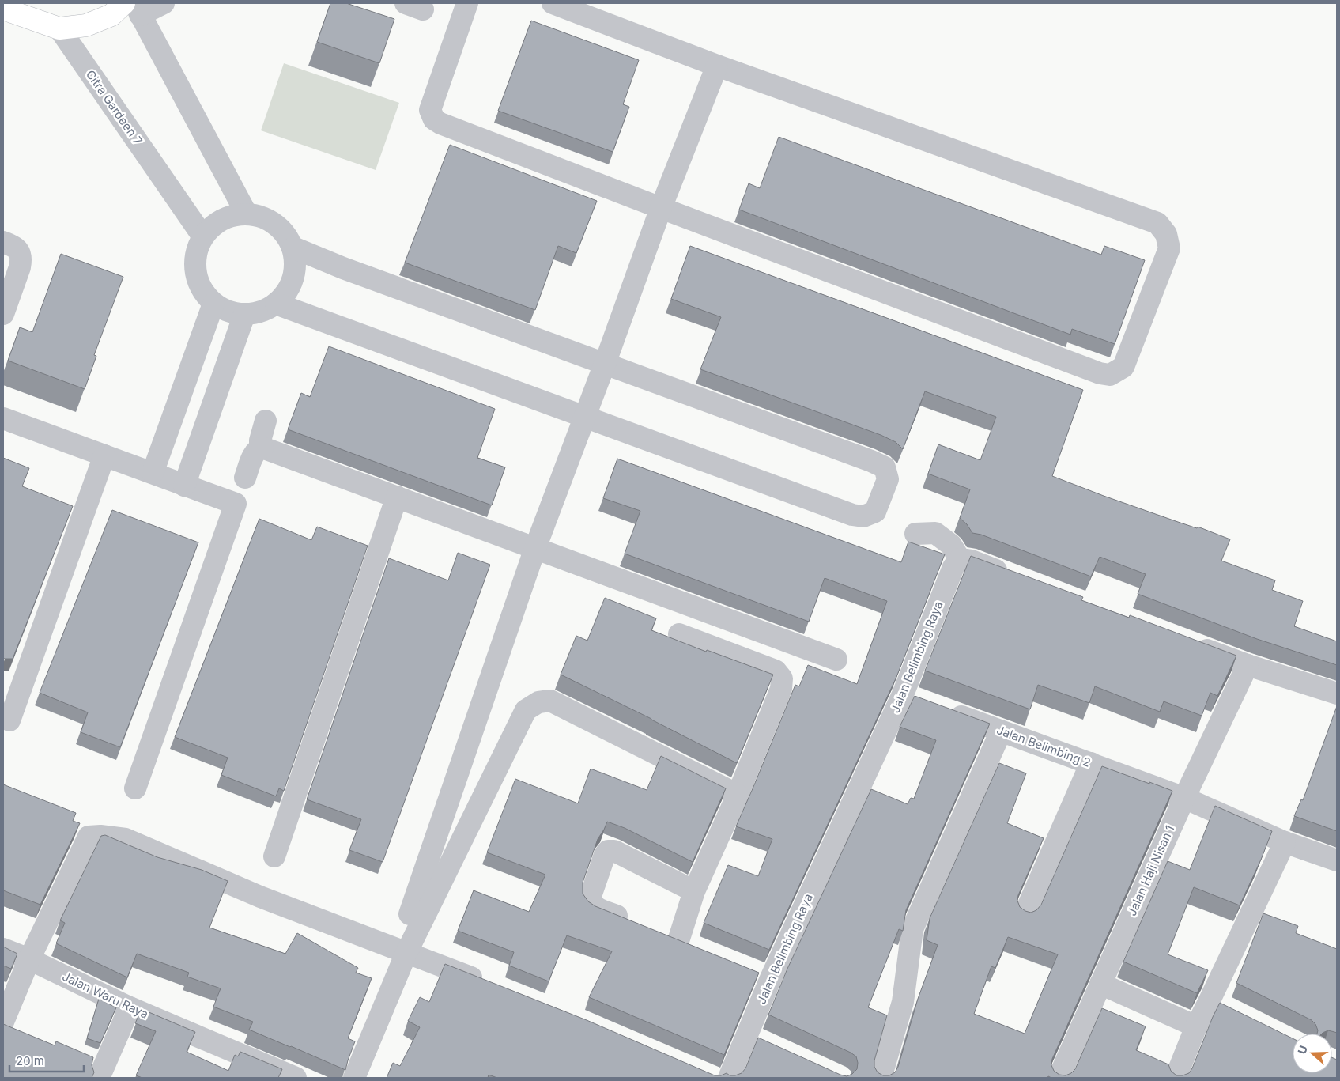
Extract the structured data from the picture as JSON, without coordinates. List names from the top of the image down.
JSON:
{
  "streets": {
    "street": [
      "Citra Gardeen 7",
      "Jalan Belimbing Raya",
      "Jalan Belimbing 2",
      "Jalan Haji Nisan 1",
      "Jalan Waru Raya"
    ]
  },
  "crossings": [
    ["Jalan Belimbing 2", "Jalan Haji Nisan 1"]
  ],
  "scale_bar": "20 m",
  "north": "left"
}
